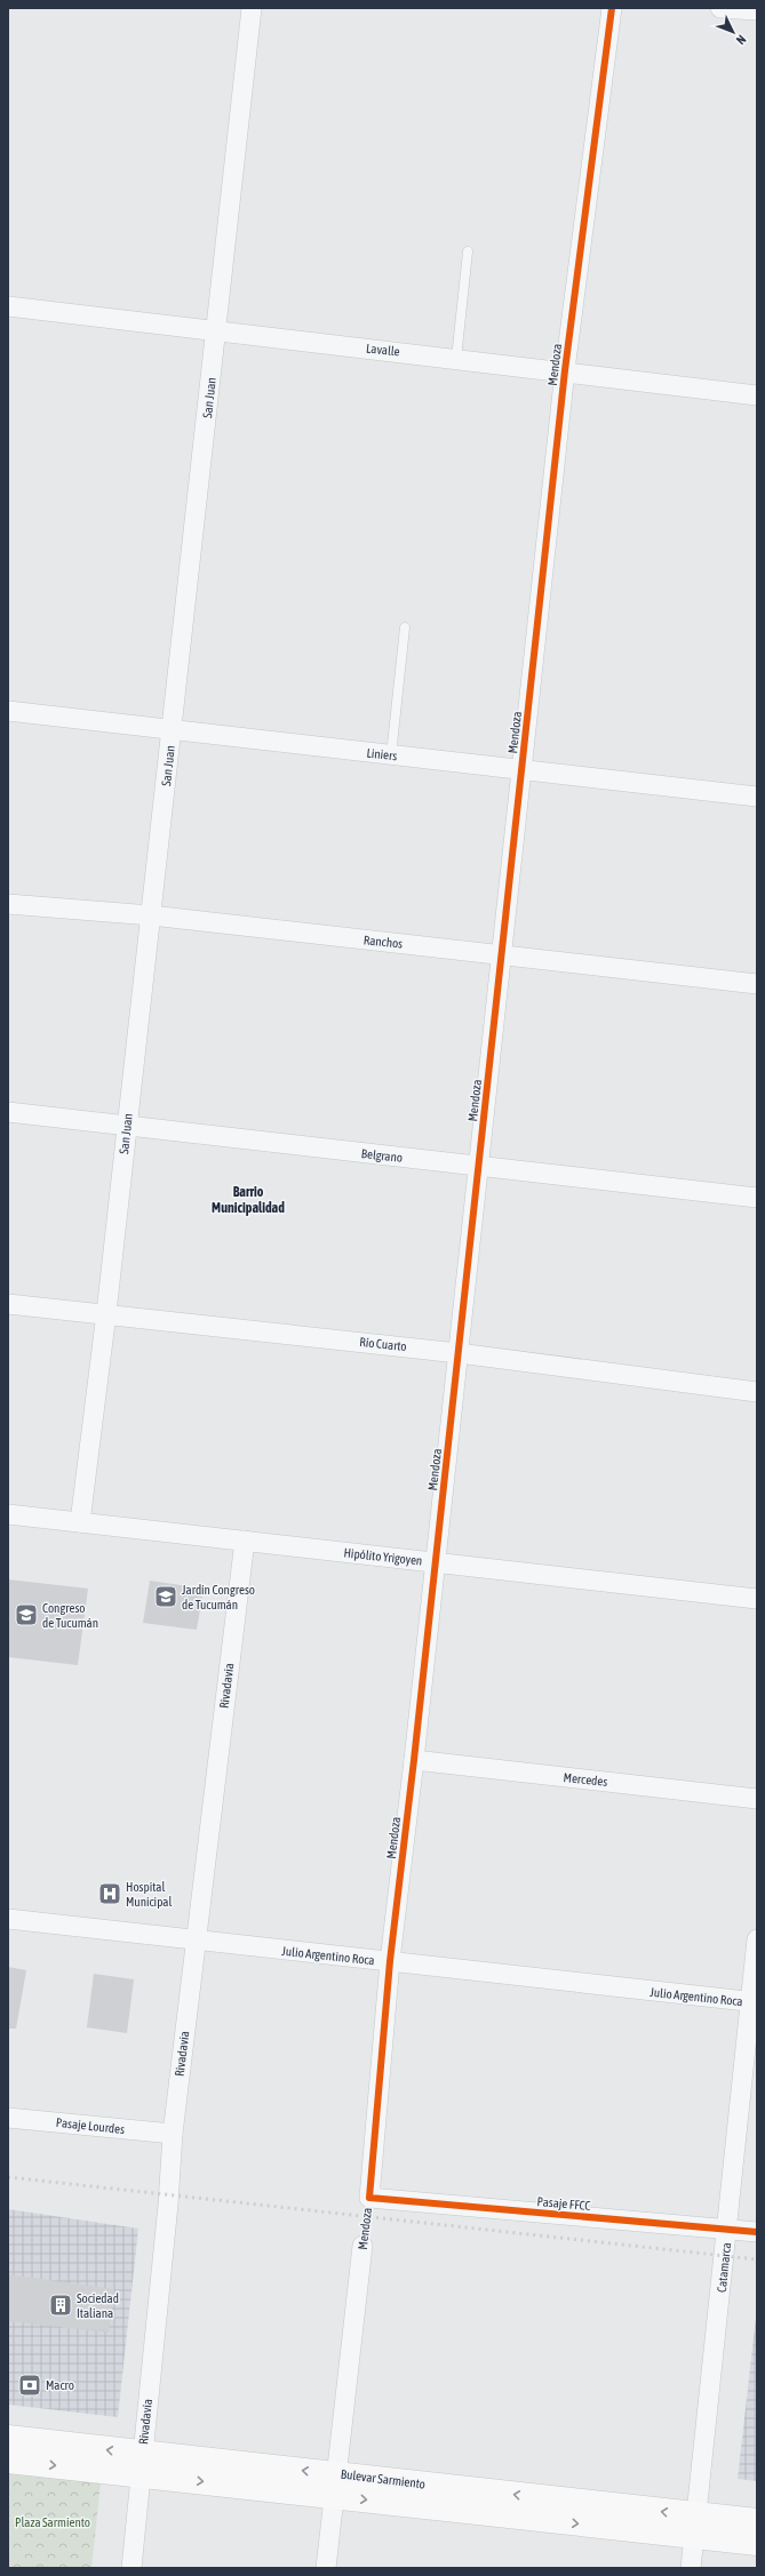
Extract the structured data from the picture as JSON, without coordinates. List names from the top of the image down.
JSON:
{
  "streets": {
    "main road": ["Bulevar Sarmiento"],
    "street": [
      "Lavalle",
      "Mendoza",
      "San Juan",
      "Liniers",
      "Ranchos",
      "Belgrano",
      "Río Cuarto",
      "Hipólito Yrigoyen",
      "Rivadavia",
      "Mercedes",
      "Julio Argentino Roca",
      "Pasaje Lourdes",
      "Pasaje FFCC",
      "Catamarca"
    ]
  },
  "crossings": [
    ["Lavalle", "Mendoza"],
    ["Lavalle", "San Juan"],
    ["Mendoza", "Liniers"],
    ["Mendoza", "Ranchos"],
    ["Mendoza", "Belgrano"],
    ["Mendoza", "Río Cuarto"],
    ["Mendoza", "Hipólito Yrigoyen"],
    ["Mendoza", "Mercedes"],
    ["Mendoza", "Julio Argentino Roca"],
    ["Mendoza", "Pasaje FFCC"],
    ["Mendoza", "Bulevar Sarmiento"],
    ["San Juan", "Liniers"],
    ["San Juan", "Ranchos"],
    ["San Juan", "Belgrano"],
    ["San Juan", "Río Cuarto"],
    ["San Juan", "Hipólito Yrigoyen"],
    ["Hipólito Yrigoyen", "Rivadavia"],
    ["Rivadavia", "Julio Argentino Roca"],
    ["Rivadavia", "Pasaje Lourdes"],
    ["Rivadavia", "Bulevar Sarmiento"],
    ["Julio Argentino Roca", "Catamarca"],
    ["Pasaje FFCC", "Catamarca"],
    ["Catamarca", "Bulevar Sarmiento"]
  ],
  "districts": ["Barrio Municipalidad"],
  "parks": ["Plaza Sarmiento"],
  "places": {
    "school or university": ["Jardín Congreso de Tucumán", "Congreso de Tucumán"],
    "hospital": ["Hospital Municipal"],
    "building": ["Sociedad Italiana"],
    "bank": ["Macro"]
  },
  "north": "bottom right"
}
